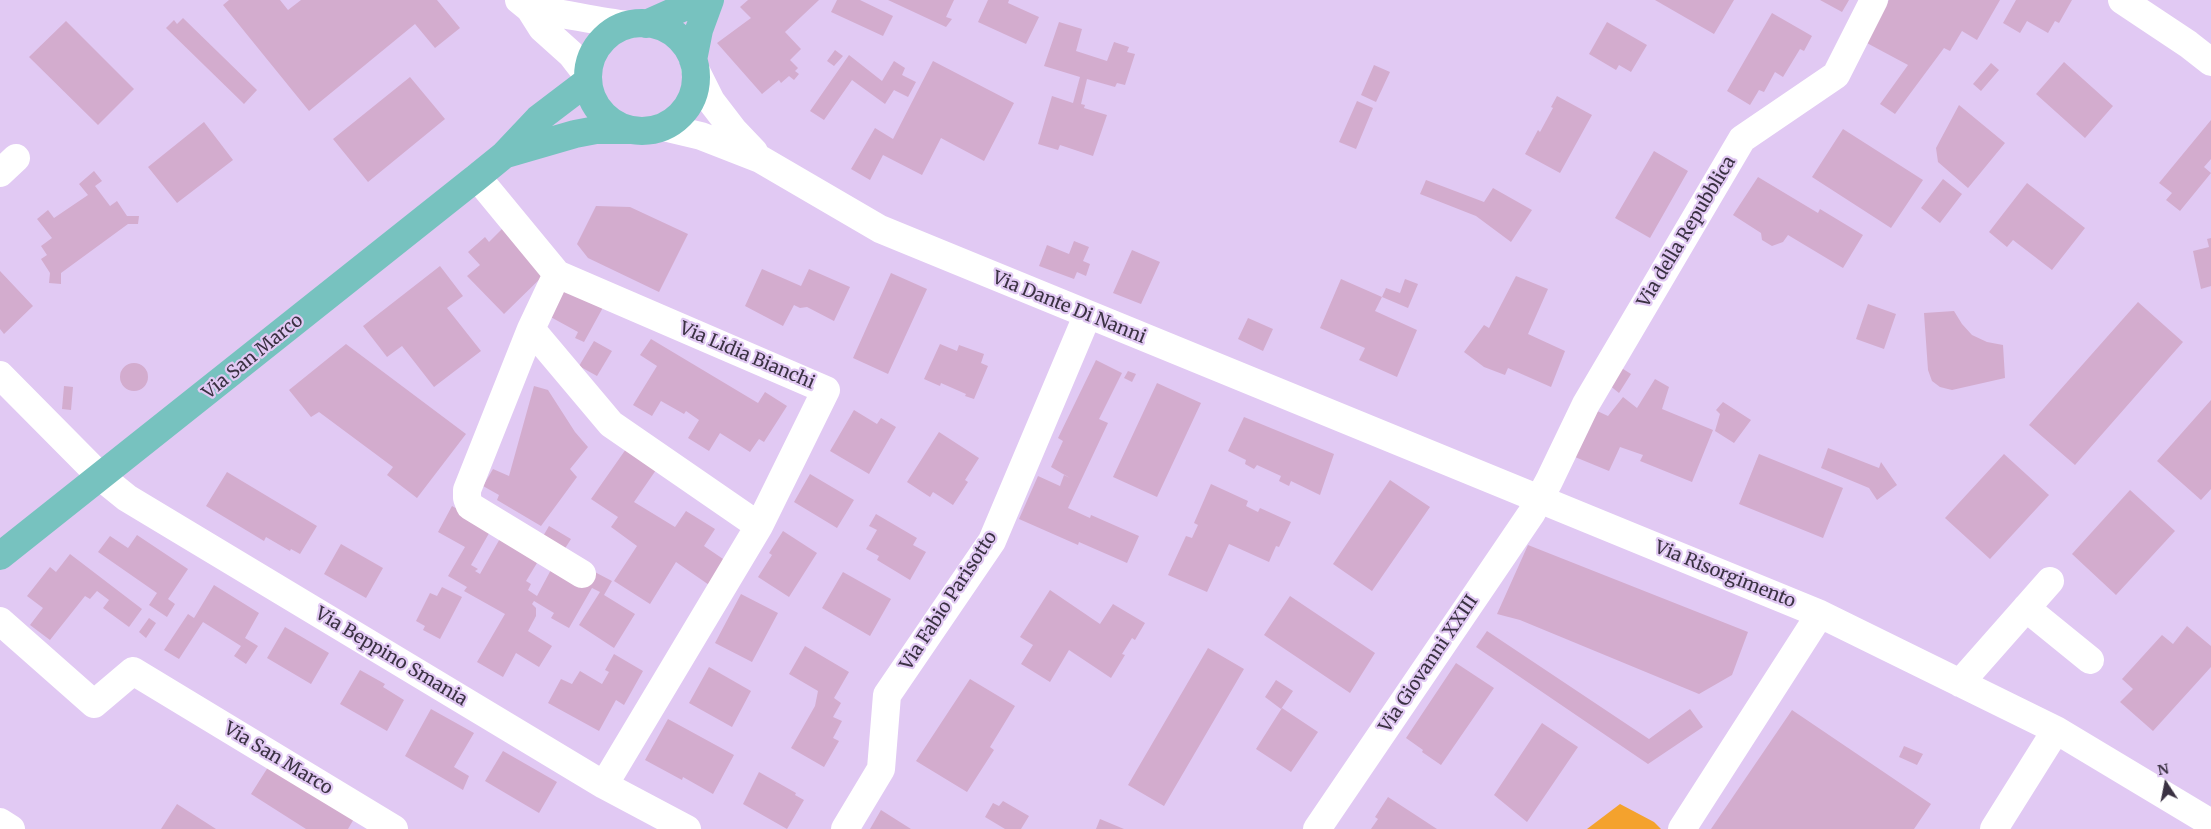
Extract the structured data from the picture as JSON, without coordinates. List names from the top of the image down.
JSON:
{
  "streets": {
    "main road": ["Via San Marco"],
    "street": [
      "Via della Repubblica",
      "Via Dante Di Nanni",
      "Via Lidia Bianchi",
      "Via Risorgimento",
      "Via Fabio Parisotto",
      "Via Beppino Smania",
      "Via Giovanni XXIII"
    ]
  },
  "crossings": [
    ["Via della Repubblica", "Via Risorgimento"],
    ["Via della Repubblica", "Via Giovanni XXIII"],
    ["Via Dante Di Nanni", "Via San Marco"],
    ["Via Dante Di Nanni", "Via Risorgimento"],
    ["Via Dante Di Nanni", "Via Fabio Parisotto"],
    ["Via Lidia Bianchi", "Via San Marco"],
    ["Via Lidia Bianchi", "Via Beppino Smania"],
    ["Via San Marco", "Via Beppino Smania"],
    ["Via Risorgimento", "Via Giovanni XXIII"]
  ],
  "north": "top"
}
